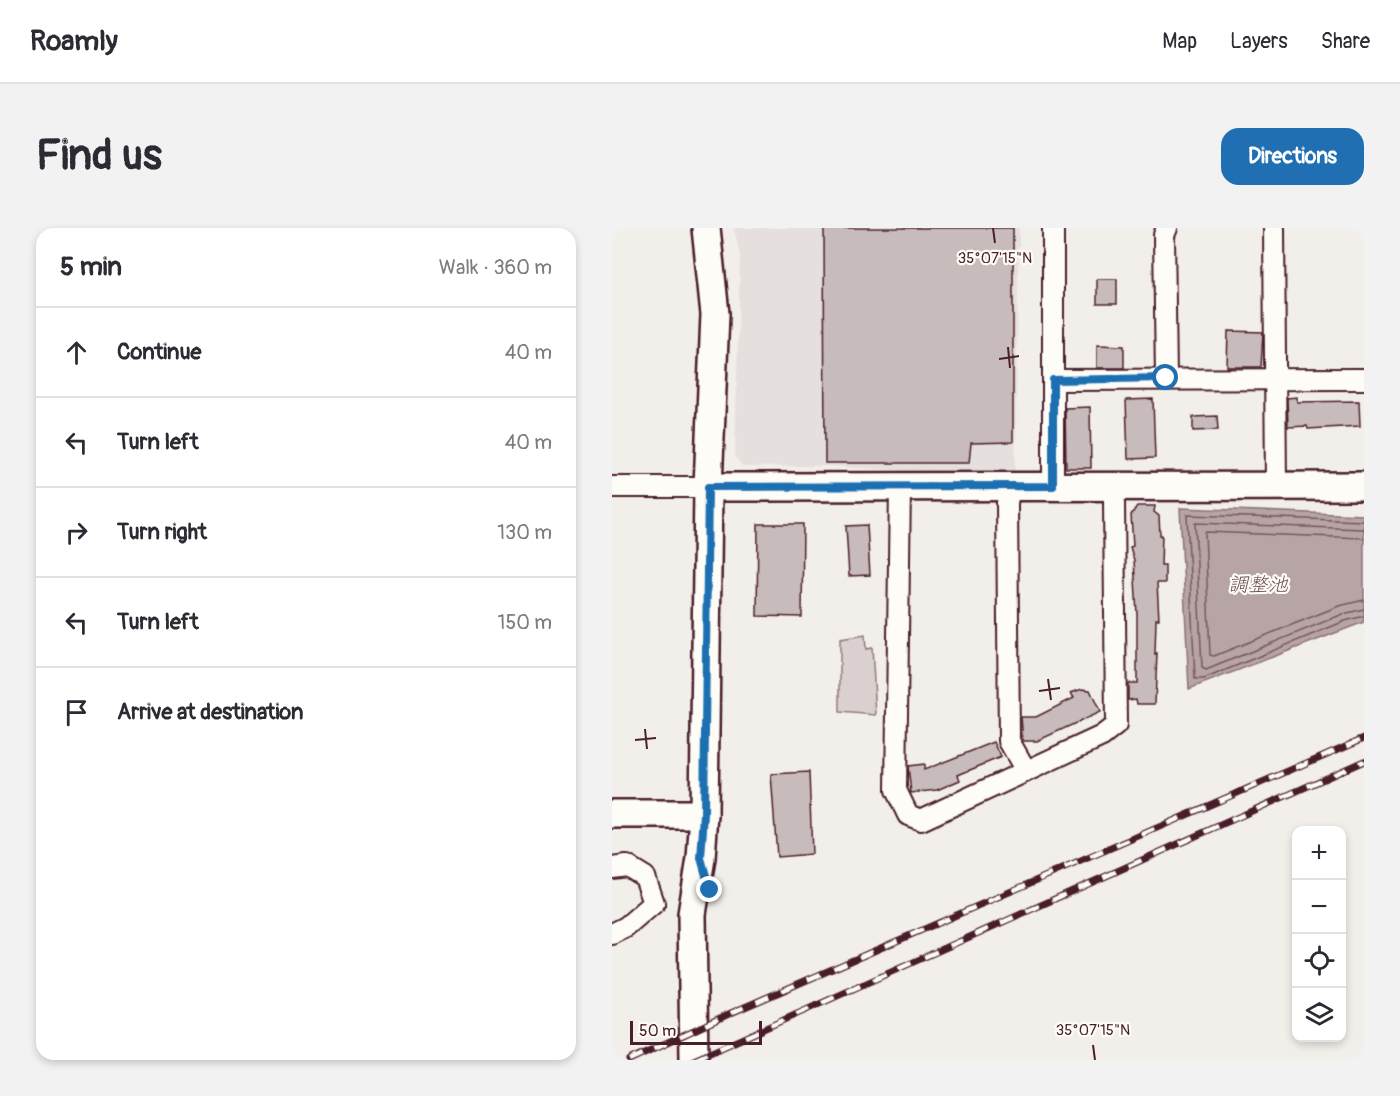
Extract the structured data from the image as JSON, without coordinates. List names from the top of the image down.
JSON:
{
  "water": ["調整池"],
  "scale_bar": "50 m",
  "page": {
    "header": "Roamly",
    "nav": ["Map", "Layers", "Share"],
    "buttons": "Directions",
    "title": "Find us",
    "heading": ["5 min", "Walk · 360 m"],
    "list": [
      ["Continue", "40 m"],
      ["Turn left", "40 m"],
      ["Turn right", "130 m"],
      ["Turn left", "150 m"],
      "Arrive at destination"
    ],
    "map_buttons": ["+", "−"],
    "scale": "50 m"
  },
  "coordinates": ["35°07'15\"N"]
}
